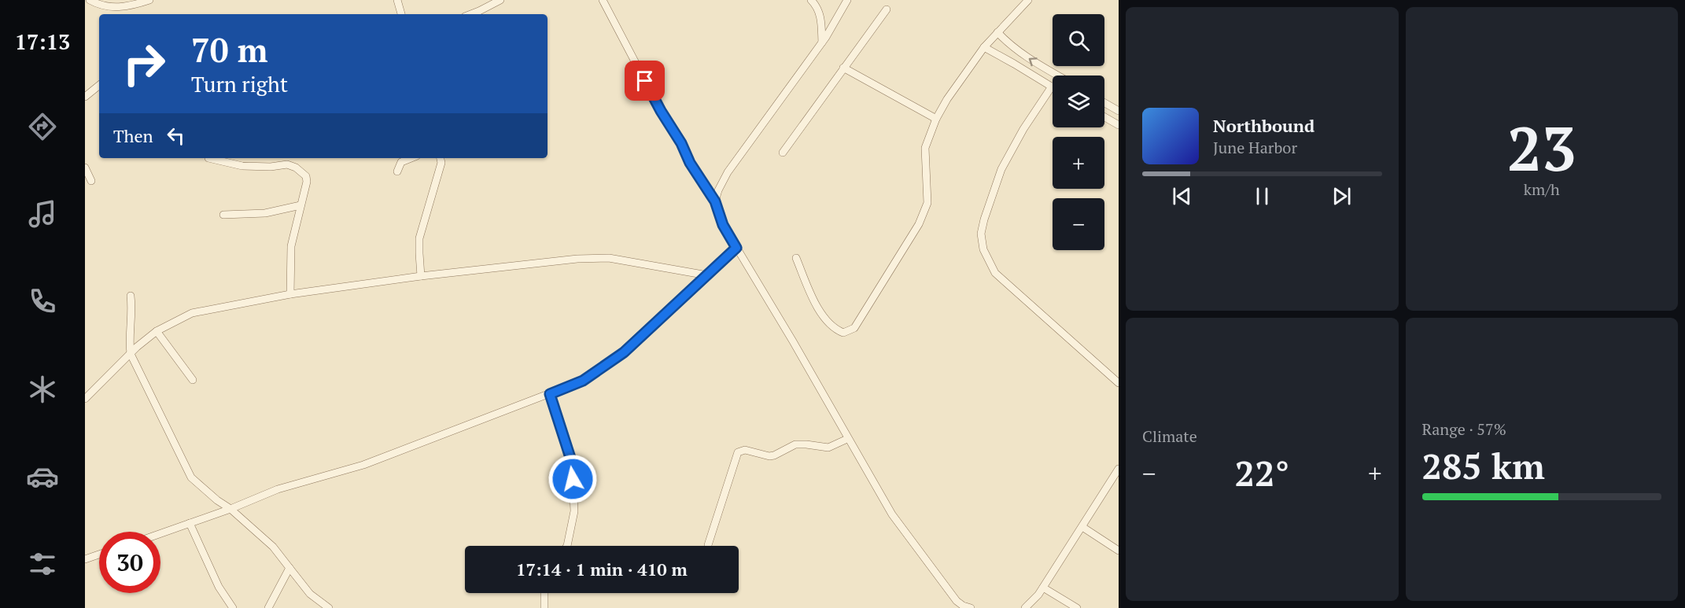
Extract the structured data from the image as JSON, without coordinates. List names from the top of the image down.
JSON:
{
  "page": {
    "tabs": "17:13",
    "tile": [
      ["23", "km/h"],
      "Climate",
      ["Range · 57%", "285 km"]
    ],
    "map_buttons": ["+", "−"],
    "turn": ["70 m", "Turn right"],
    "song": ["Northbound", "June Harbor"],
    "then": "Then",
    "heat": ["−", "22°", "+"],
    "limit": "30",
    "trip": "17:14 · 1 min · 410 m"
  }
}
